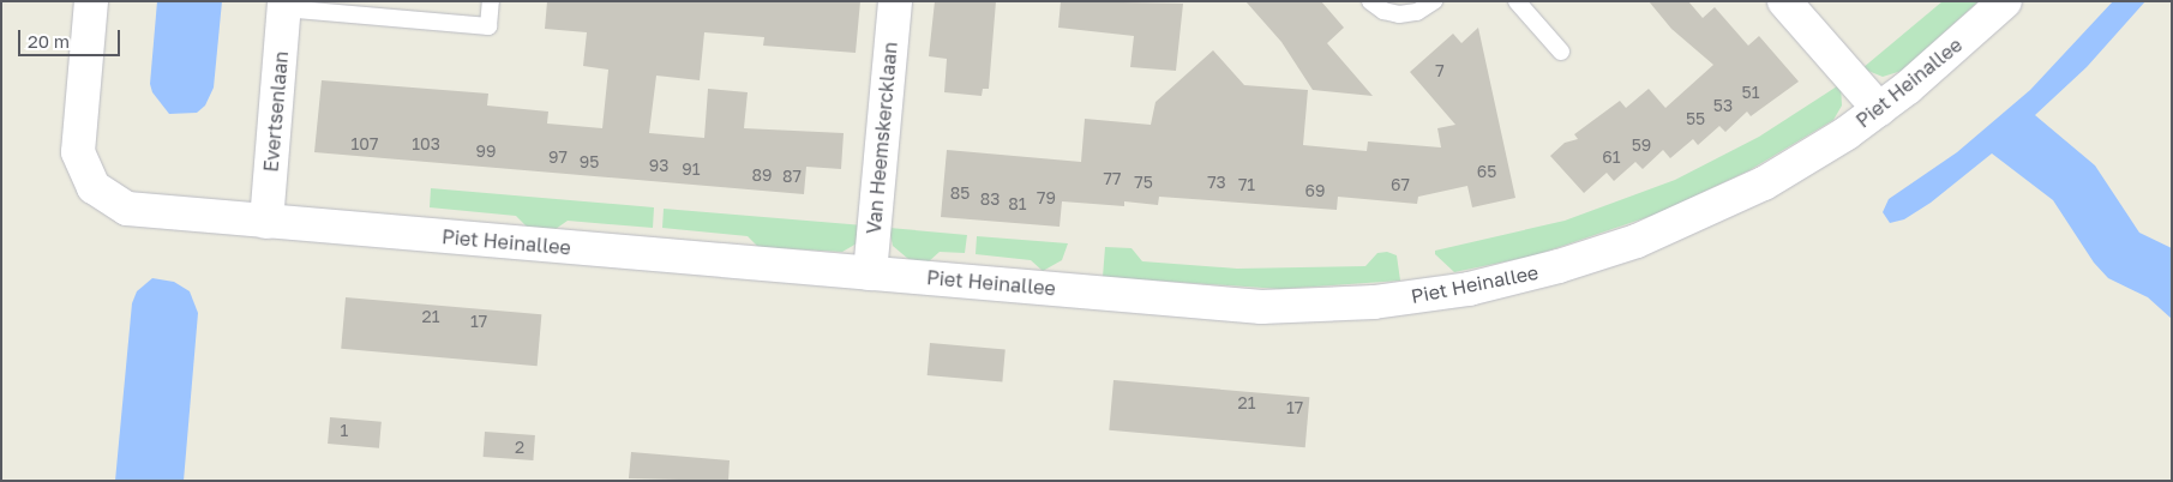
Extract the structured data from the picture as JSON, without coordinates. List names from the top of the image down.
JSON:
{
  "streets": {
    "street": ["Piet Heinallee", "Evertsenlaan", "Van Heemskercklaan"]
  },
  "crossings": [
    ["Piet Heinallee", "Evertsenlaan"],
    ["Piet Heinallee", "Van Heemskercklaan"]
  ],
  "house_numbers": [
    "7",
    "51",
    "53",
    "55",
    "107",
    "103",
    "59",
    "99",
    "97",
    "61",
    "95",
    "93",
    "91",
    "65",
    "89",
    "87",
    "77",
    "75",
    "73",
    "71",
    "67",
    "69",
    "85",
    "79",
    "83",
    "81",
    "21",
    "17",
    "21",
    "17",
    "1",
    "2"
  ],
  "scale_bar": "20 m"
}
